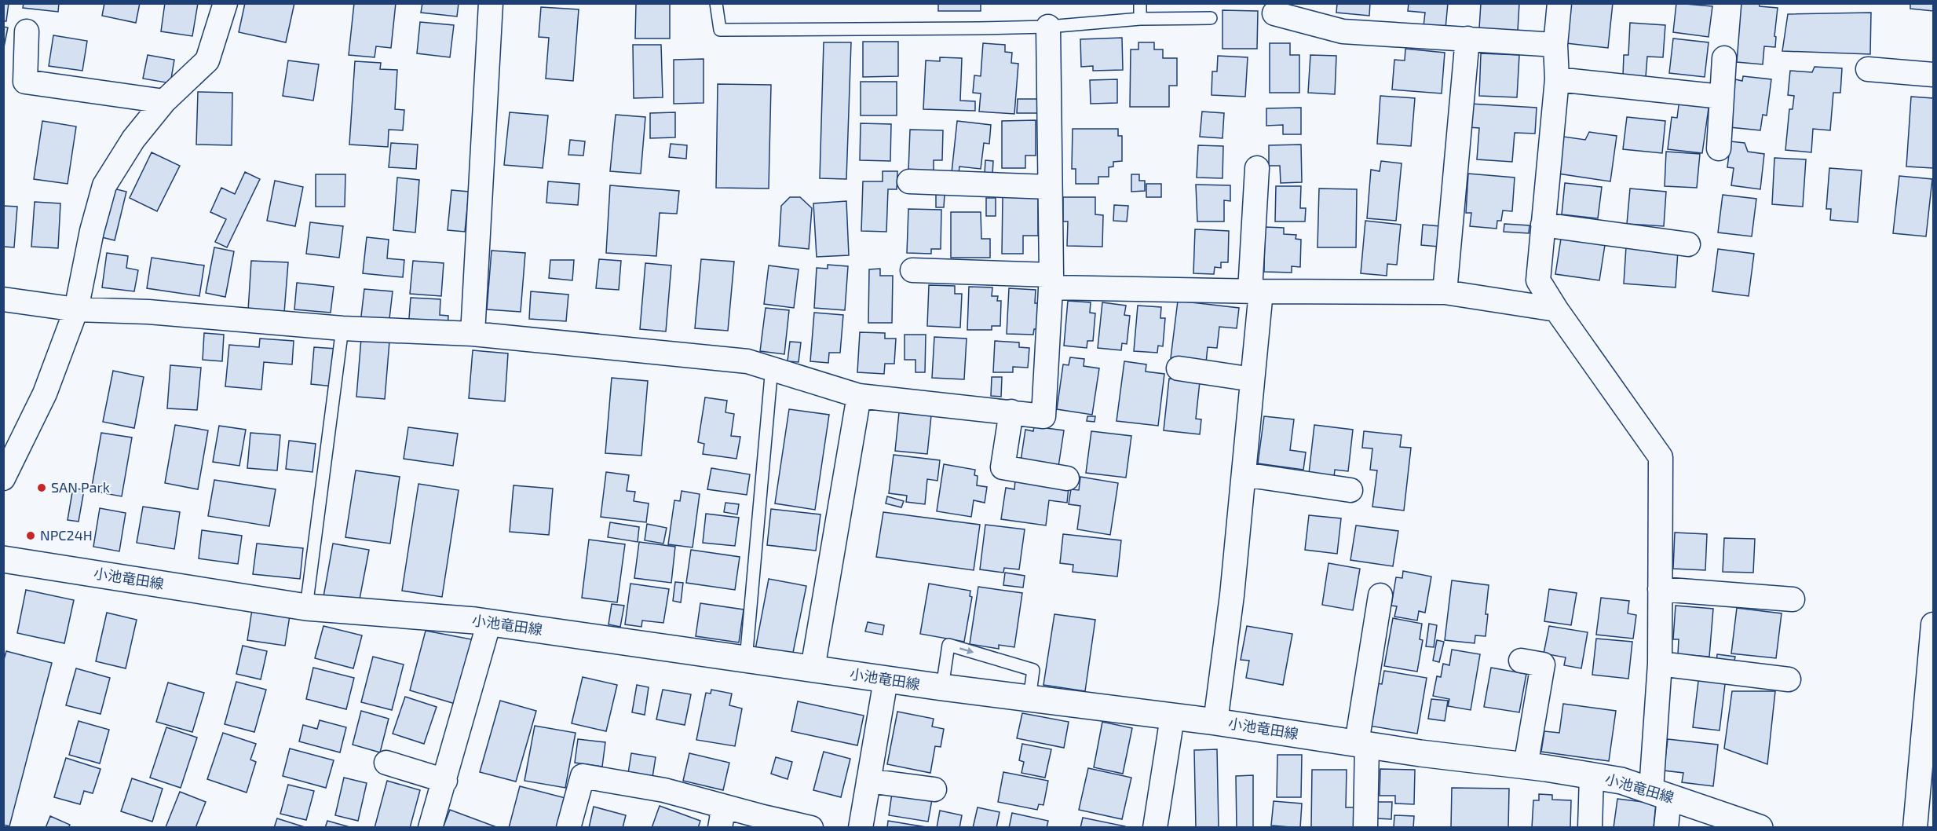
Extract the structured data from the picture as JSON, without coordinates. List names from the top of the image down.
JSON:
{
  "streets": {
    "main road": ["小池竜田線"]
  },
  "places": ["SAN Park", "NPC24H"]
}
